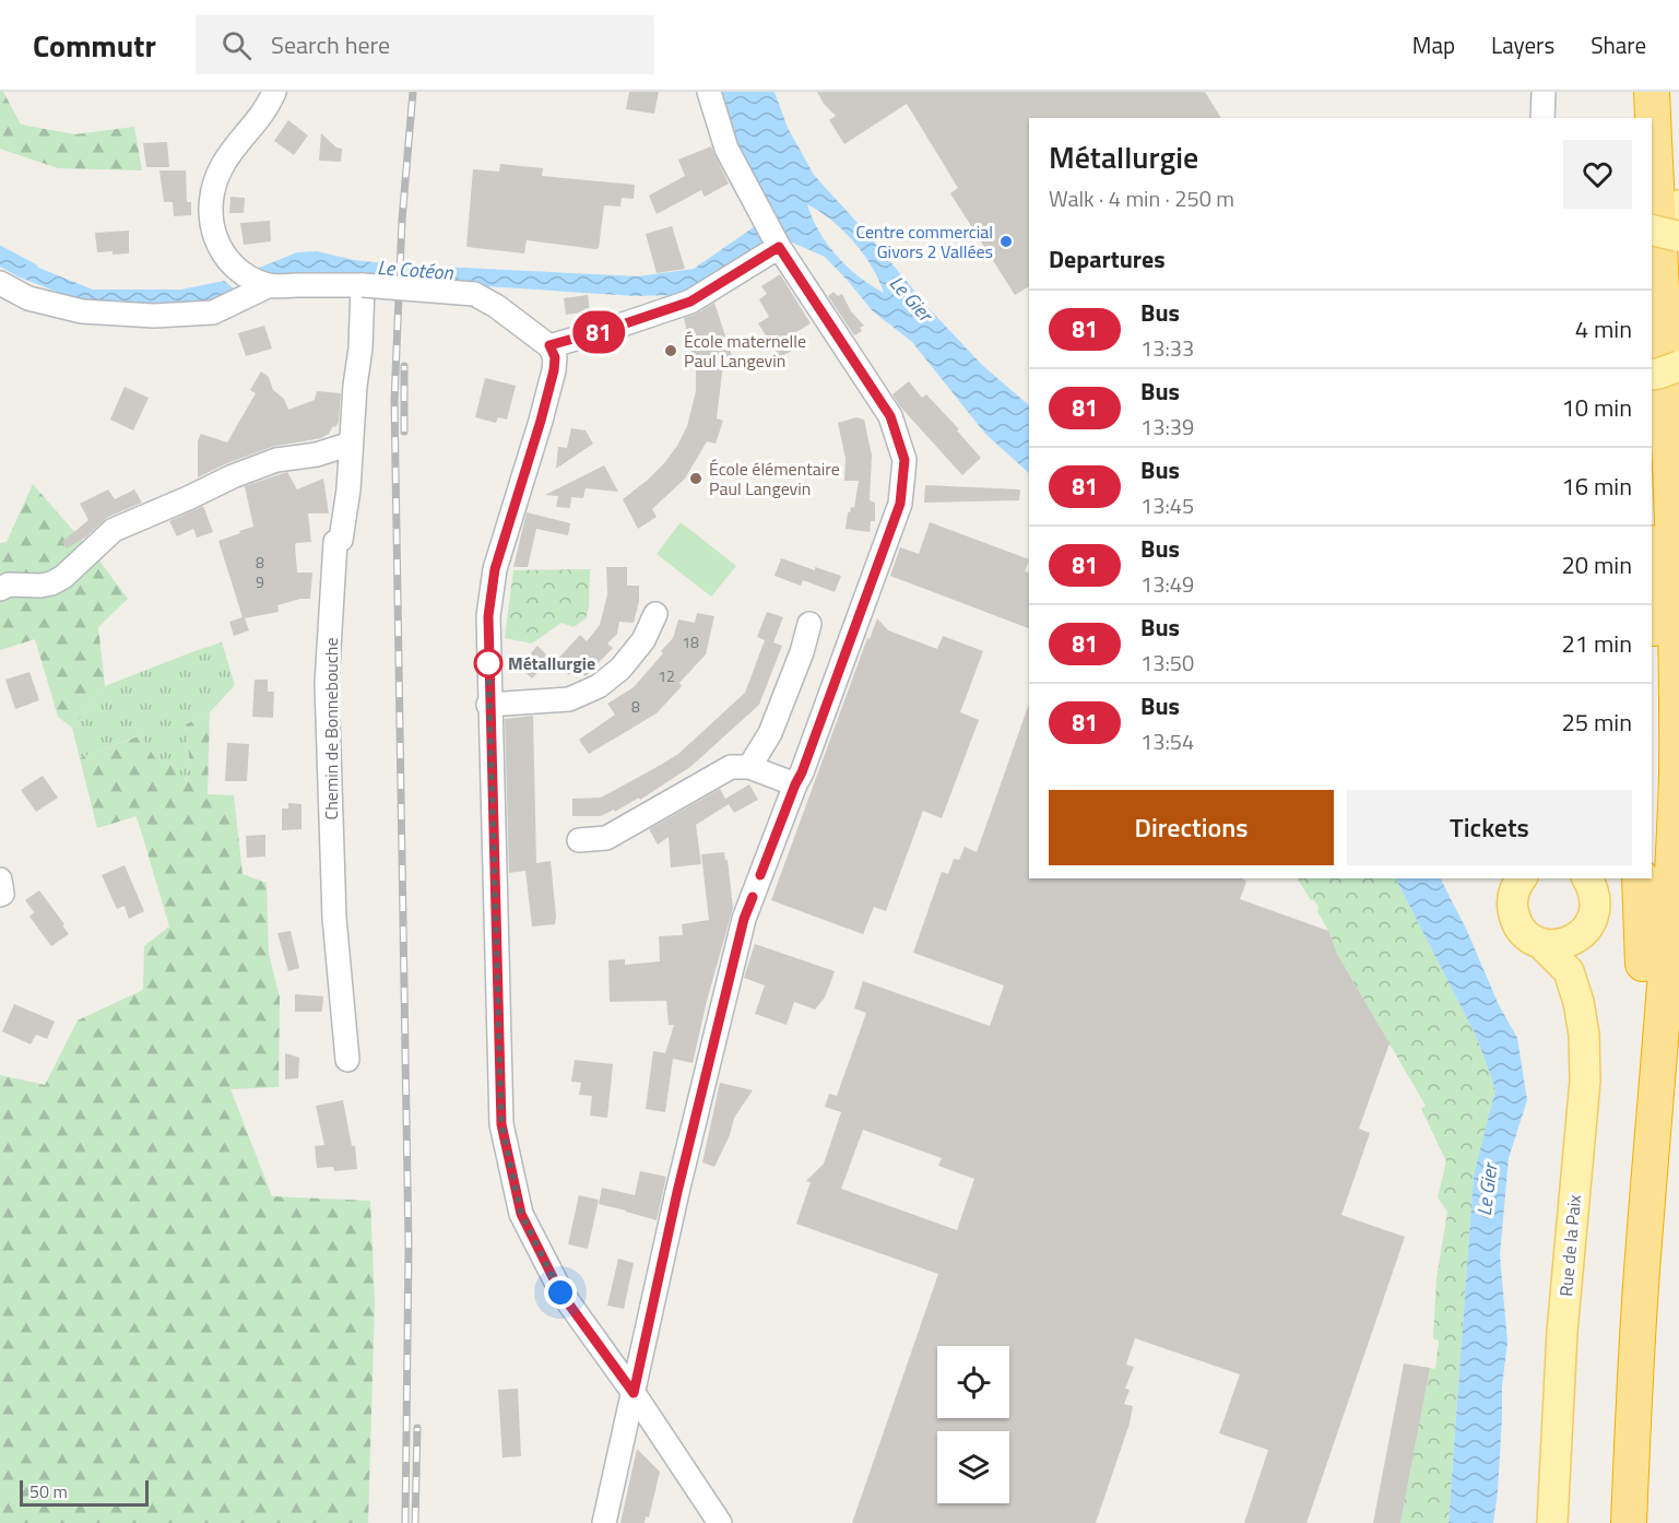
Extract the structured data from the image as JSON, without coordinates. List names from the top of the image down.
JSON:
{
  "streets": {
    "main road": ["Rue de la Paix"],
    "street": ["Chemin de Bonnebouche"]
  },
  "water": ["Le Cotéon", "Le Gier"],
  "places": [
    "Centre commercial Givors 2 Vallées",
    "École maternelle Paul Langevin",
    "École élémentaire Paul Langevin",
    "Métallurgie"
  ],
  "lines": ["bus line 81"],
  "house_numbers": [
    "8",
    "9",
    "18",
    "12",
    "8"
  ],
  "scale_bar": "50 m",
  "page": {
    "header": "Commutr",
    "search": "Search here",
    "nav": ["Map", "Layers", "Share"],
    "on_map": "81",
    "heading": [
      ["Métallurgie", "Walk · 4 min · 250 m"],
      "Departures"
    ],
    "list": [
      {
        "mark": "81",
        "name": "Bus",
        "note": "13:33",
        "value": "4 min"
      },
      {
        "mark": "81",
        "name": "Bus",
        "note": "13:39",
        "value": "10 min"
      },
      {
        "mark": "81",
        "name": "Bus",
        "note": "13:45",
        "value": "16 min"
      },
      {
        "mark": "81",
        "name": "Bus",
        "note": "13:49",
        "value": "20 min"
      },
      {
        "mark": "81",
        "name": "Bus",
        "note": "13:50",
        "value": "21 min"
      },
      {
        "mark": "81",
        "name": "Bus",
        "note": "13:54",
        "value": "25 min"
      }
    ],
    "buttons": ["Directions", "Tickets"],
    "scale": "50 m"
  }
}
